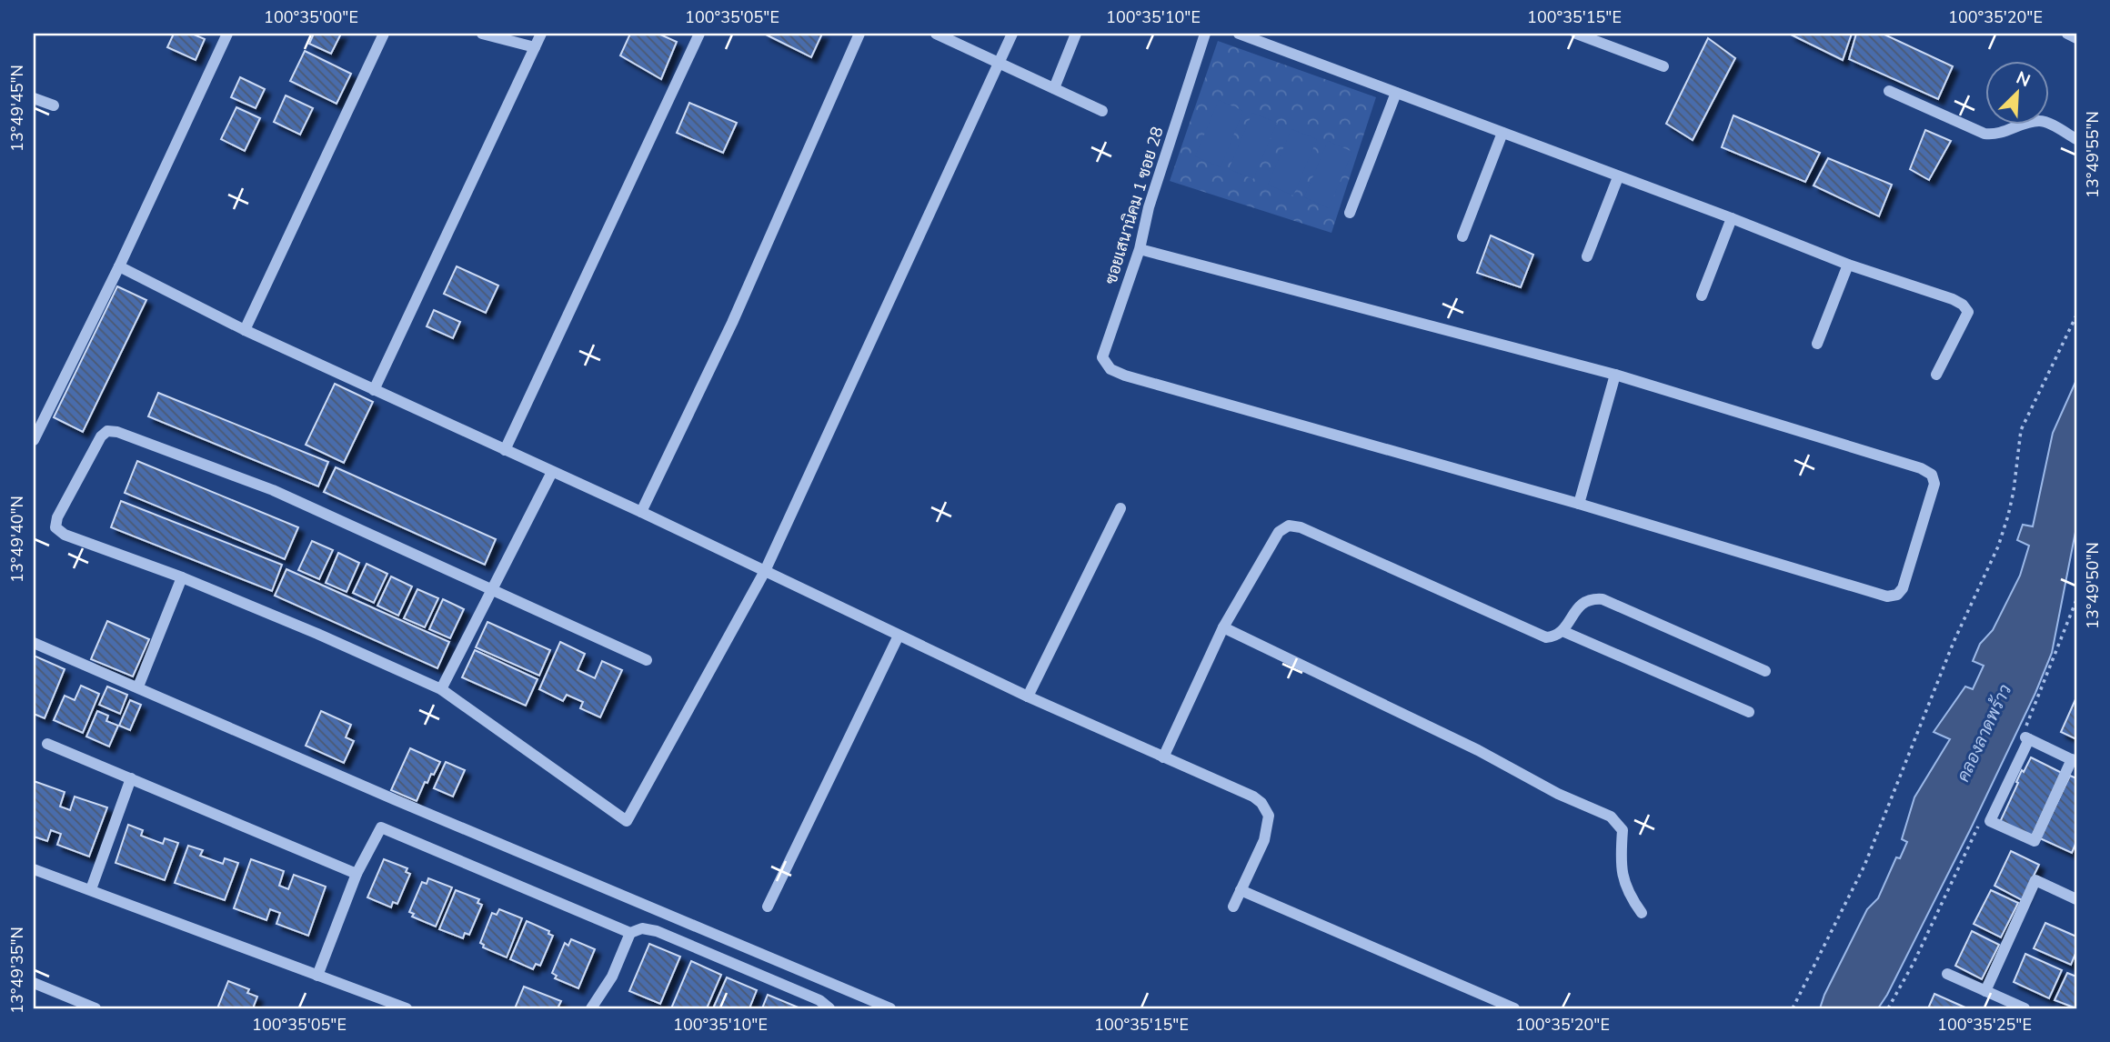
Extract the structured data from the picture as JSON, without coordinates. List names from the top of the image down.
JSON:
{
  "streets": {
    "street": ["ซอยเสนานิคม 1 ซอย 28"]
  },
  "water": ["คลองลาดพร้าว"],
  "north": "top right",
  "coordinates": [
    "100°35'00\"E",
    "100°35'05\"E",
    "100°35'10\"E",
    "100°35'15\"E",
    "100°35'20\"E",
    "13°49'45\"N",
    "13°49'55\"N",
    "13°49'40\"N",
    "13°49'50\"N",
    "13°49'35\"N",
    "100°35'25\"E"
  ]
}
